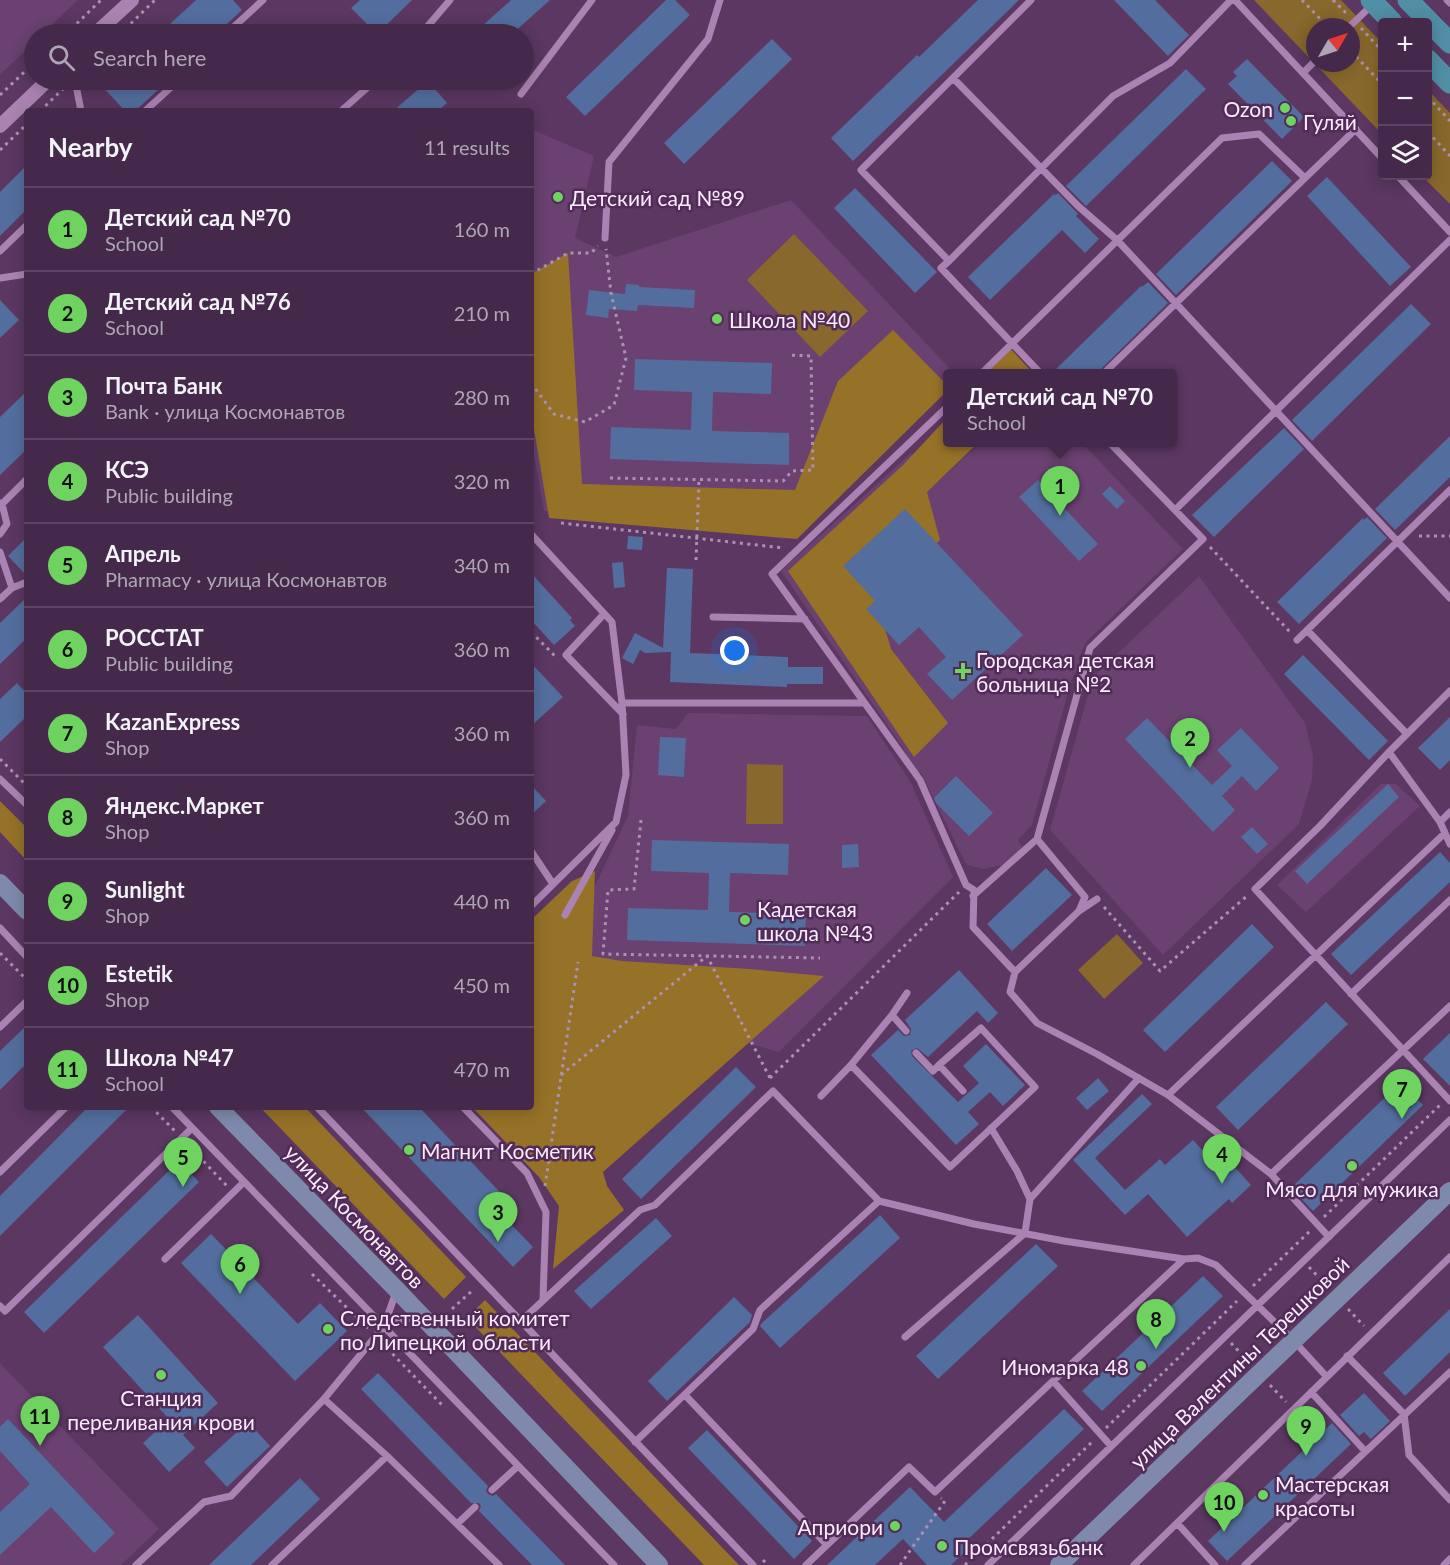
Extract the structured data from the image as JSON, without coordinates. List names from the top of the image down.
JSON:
{
  "streets": {
    "main road": ["улица Космонавтов", "улица Валентины Терешковой"]
  },
  "places": {
    "other": [
      "Ozon",
      "Гуляй",
      "Детский сад №89",
      "Школа №40",
      "Кадетская школа №43",
      "Магнит Косметик",
      "Мясо для мужика",
      "Следственный комитет по Липецкой области",
      "Иномарка 48",
      "Станция переливания крови",
      "Мастерская красоты",
      "Априори",
      "Промсвязьбанк"
    ],
    "health": ["Городская детская больница №2"]
  },
  "north": "top right",
  "page": {
    "map_buttons": ["+", "−"],
    "search": "Search here",
    "heading": ["Nearby", "11 results"],
    "list": [
      {
        "mark": "1",
        "name": "Детский сад №70",
        "note": "School",
        "value": "160 m"
      },
      {
        "mark": "2",
        "name": "Детский сад №76",
        "note": "School",
        "value": "210 m"
      },
      {
        "mark": "3",
        "name": "Почта Банк",
        "note": "Bank · улица Космонавтов",
        "value": "280 m"
      },
      {
        "mark": "4",
        "name": "КСЭ",
        "note": "Public building",
        "value": "320 m"
      },
      {
        "mark": "5",
        "name": "Апрель",
        "note": "Pharmacy · улица Космонавтов",
        "value": "340 m"
      },
      {
        "mark": "6",
        "name": "РОССТАТ",
        "note": "Public building",
        "value": "360 m"
      },
      {
        "mark": "7",
        "name": "KazanExpress",
        "note": "Shop",
        "value": "360 m"
      },
      {
        "mark": "8",
        "name": "Яндекс.Маркет",
        "note": "Shop",
        "value": "360 m"
      },
      {
        "mark": "9",
        "name": "Sunlight",
        "note": "Shop",
        "value": "440 m"
      },
      {
        "mark": "10",
        "name": "Estetik",
        "note": "Shop",
        "value": "450 m"
      },
      {
        "mark": "11",
        "name": "Школа №47",
        "note": "School",
        "value": "470 m"
      }
    ],
    "popup": ["Детский сад №70", "School"],
    "pins": [
      "1",
      "2",
      "7",
      "4",
      "5",
      "3",
      "6",
      "8",
      "11",
      "9",
      "10"
    ]
  }
}
